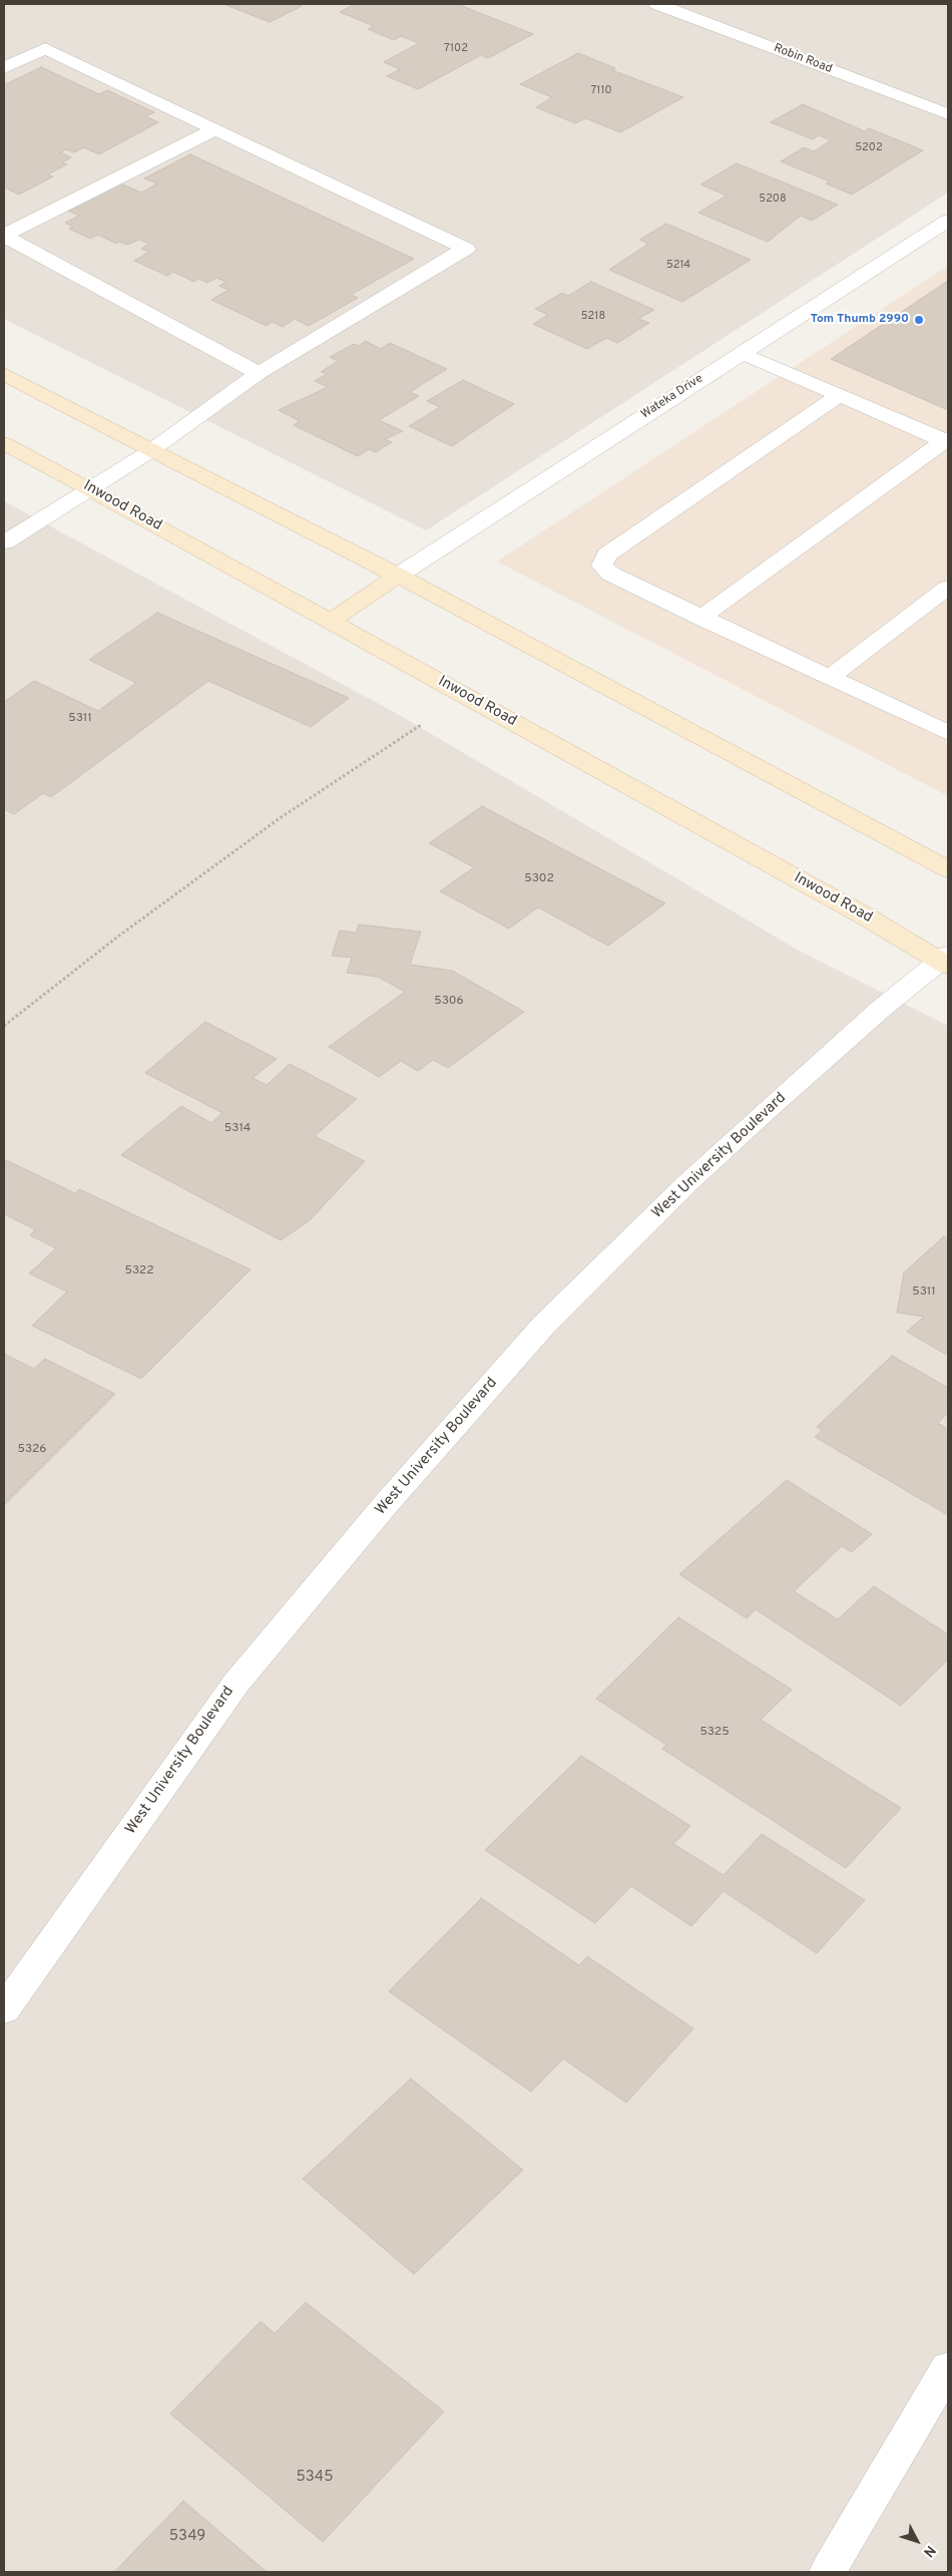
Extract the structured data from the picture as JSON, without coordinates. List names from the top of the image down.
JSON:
{
  "streets": {
    "main road": ["Inwood Road"],
    "street": ["Robin Road", "Wateka Drive", "West University Boulevard"]
  },
  "crossings": [
    ["Inwood Road", "West University Boulevard"]
  ],
  "places": ["Tom Thumb 2990"],
  "house_numbers": [
    "7102",
    "7110",
    "5202",
    "5208",
    "5214",
    "5218",
    "5311",
    "5302",
    "5306",
    "5314",
    "5322",
    "5311",
    "5326",
    "5325",
    "5345",
    "5349"
  ],
  "north": "bottom right"
}
